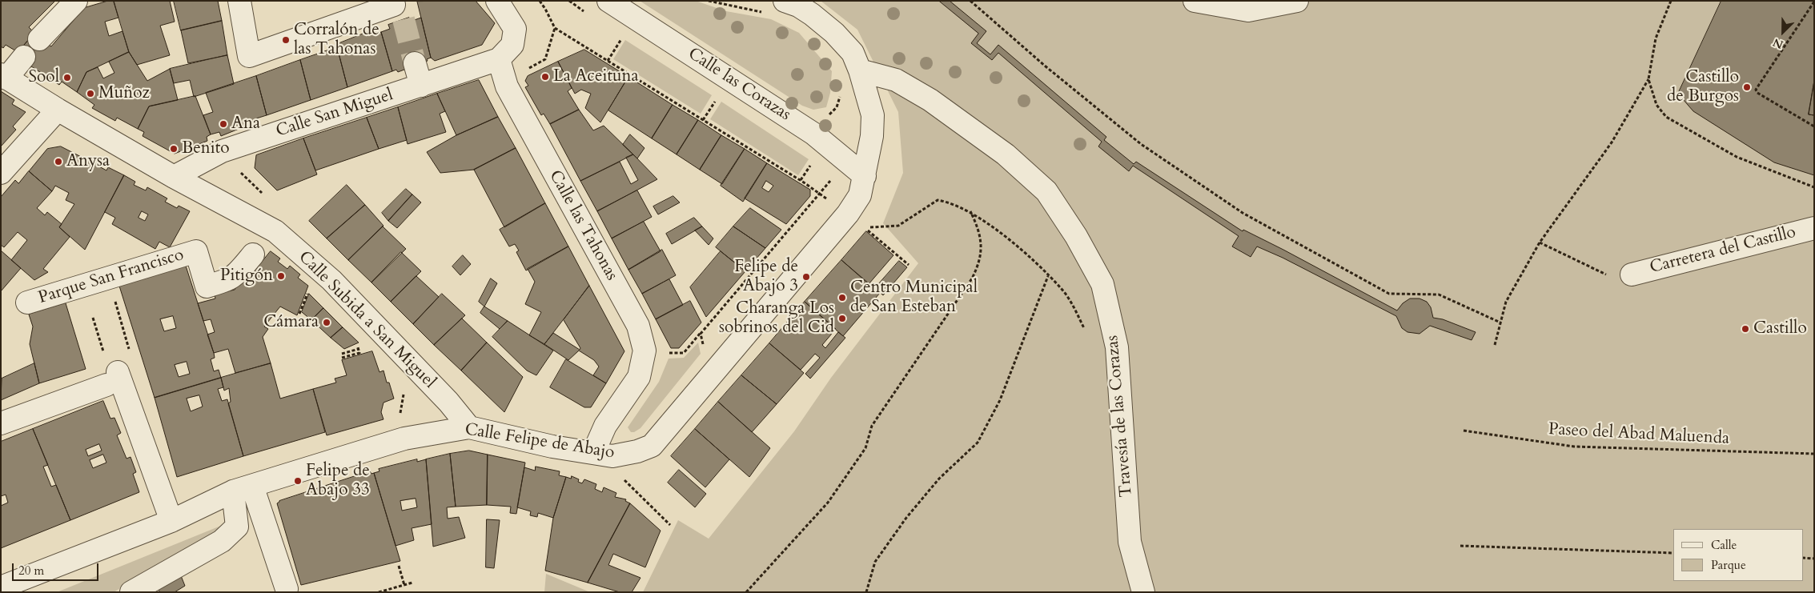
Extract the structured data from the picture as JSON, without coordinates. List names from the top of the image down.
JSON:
{
  "streets": {
    "street": [
      "Calle las Corazas",
      "Calle San Miguel",
      "Calle las Tahonas",
      "Carretera del Castillo",
      "Parque San Francisco",
      "Calle Subida a San Miguel",
      "Travesía de las Corazas",
      "Calle Felipe de Abajo"
    ],
    "path": ["Paseo del Abad Maluenda"]
  },
  "crossings": [
    ["Calle las Corazas", "Calle Felipe de Abajo"],
    ["Calle San Miguel", "Calle las Tahonas"],
    ["Calle San Miguel", "Calle Subida a San Miguel"],
    ["Calle las Tahonas", "Calle Felipe de Abajo"],
    ["Calle Subida a San Miguel", "Calle Felipe de Abajo"],
    ["Travesía de las Corazas", "Calle Felipe de Abajo"]
  ],
  "places": [
    "Corralón de las Tahonas",
    "La Aceituna",
    "Sool",
    "Castillo de Burgos",
    "Muñoz",
    "Ana",
    "Benito",
    "Anysa",
    "Pitigón",
    "Felipe de Abajo 3",
    "Centro Municipal de San Esteban",
    "Charanga Los sobrinos del Cid",
    "Cámara",
    "Castillo",
    "Felipe de Abajo 33"
  ],
  "legend": ["Calle", "Parque"],
  "scale_bar": "20 m",
  "north": "bottom left"
}
